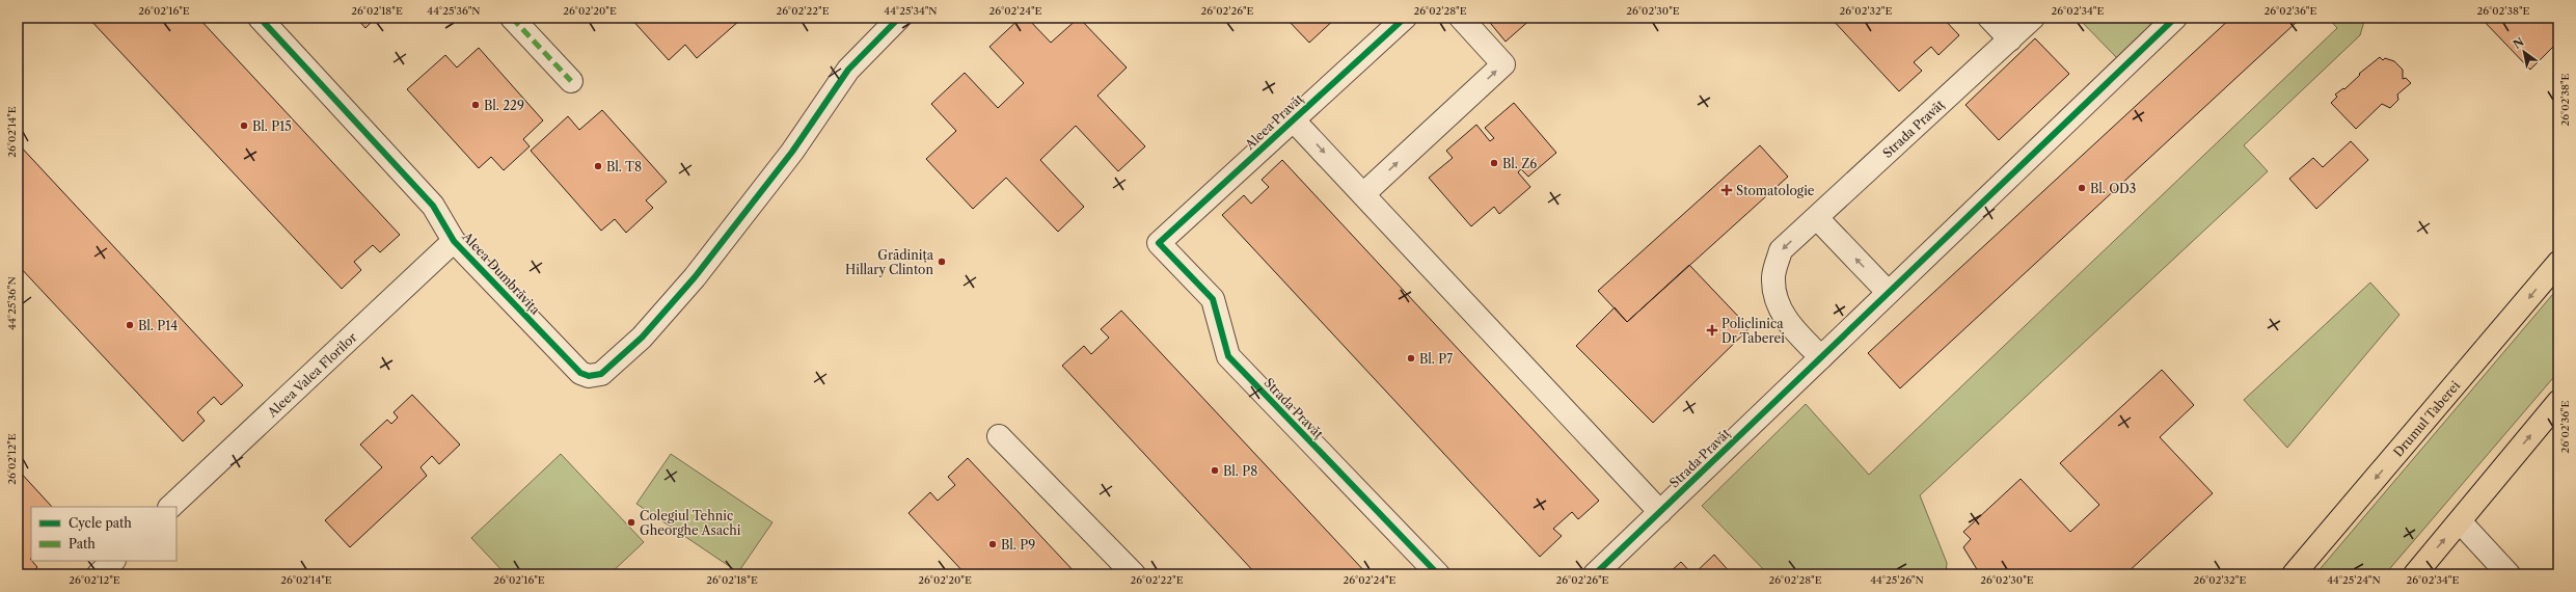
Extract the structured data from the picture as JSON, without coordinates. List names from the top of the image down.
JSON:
{
  "streets": {
    "main road": ["Drumul Taberei"],
    "street": [
      "Aleea Pravăț",
      "Strada Pravăț",
      "Aleea Dumbrăvița",
      "Aleea Valea Florilor"
    ]
  },
  "crossings": [
    ["Aleea Pravăț", "Strada Pravăț"],
    ["Aleea Dumbrăvița", "Aleea Valea Florilor"]
  ],
  "places": {
    "other": [
      "Bl. 229",
      "Bl. P15",
      "Bl. Z6",
      "Bl. T8",
      "Bl. OD3",
      "Grădinița Hillary Clinton",
      "Bl. P14",
      "Bl. P7",
      "Bl. P8",
      "Colegiul Tehnic Gheorghe Asachi",
      "Bl. P9"
    ],
    "health": ["Stomatologie", "Policlinica Dr Taberei"]
  },
  "legend": ["Cycle path", "Path"],
  "north": "top left",
  "coordinates": [
    "26°02'16\"E",
    "26°02'18\"E",
    "44°25'36\"N",
    "26°02'20\"E",
    "26°02'22\"E",
    "44°25'34\"N",
    "26°02'24\"E",
    "26°02'26\"E",
    "26°02'28\"E",
    "26°02'30\"E",
    "26°02'32\"E",
    "26°02'34\"E",
    "26°02'36\"E",
    "26°02'38\"E",
    "26°02'14\"E",
    "26°02'12\"E",
    "44°25'26\"N",
    "44°25'24\"N"
  ]
}
